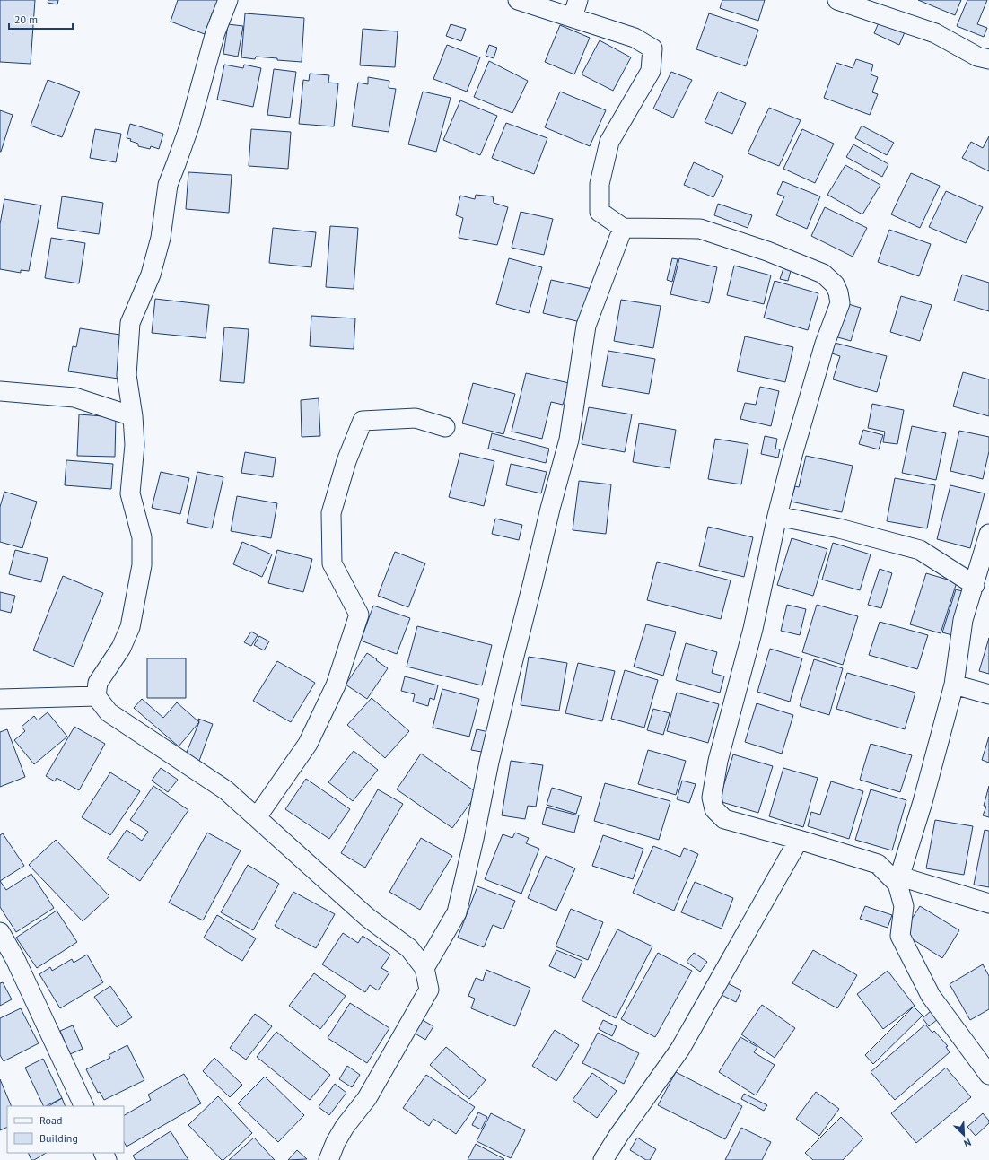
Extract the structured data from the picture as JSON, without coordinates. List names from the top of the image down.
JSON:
{
  "legend": ["Road", "Building"],
  "scale_bar": "20 m",
  "north": "bottom right"
}
